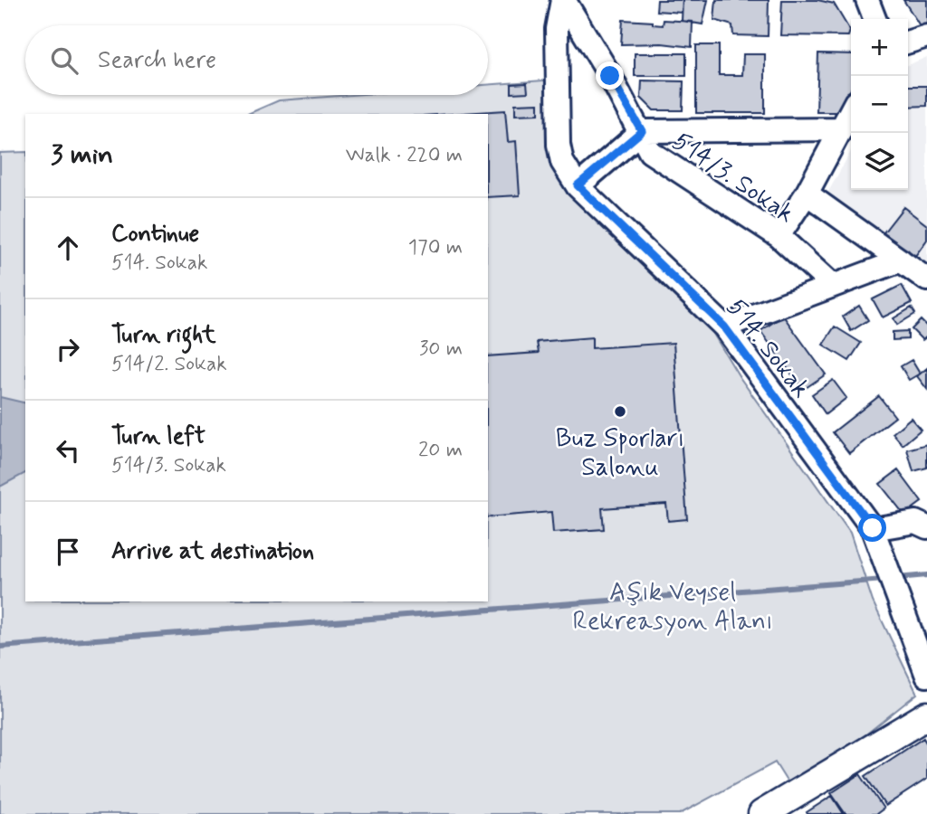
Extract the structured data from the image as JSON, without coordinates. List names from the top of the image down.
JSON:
{
  "streets": {
    "street": ["514/3. Sokak", "514. Sokak"]
  },
  "crossings": [
    ["514/3. Sokak", "514. Sokak"]
  ],
  "parks": ["Aşık Veysel Rekreasyon Alanı"],
  "places": ["Buz Sporları Salonu"],
  "page": {
    "map_buttons": ["+", "−"],
    "search": "Search here",
    "heading": ["3 min", "Walk · 220 m"],
    "list": [
      ["Continue", "514. Sokak", "170 m"],
      ["Turn right", "514/2. Sokak", "30 m"],
      ["Turn left", "514/3. Sokak", "20 m"],
      "Arrive at destination"
    ]
  }
}
